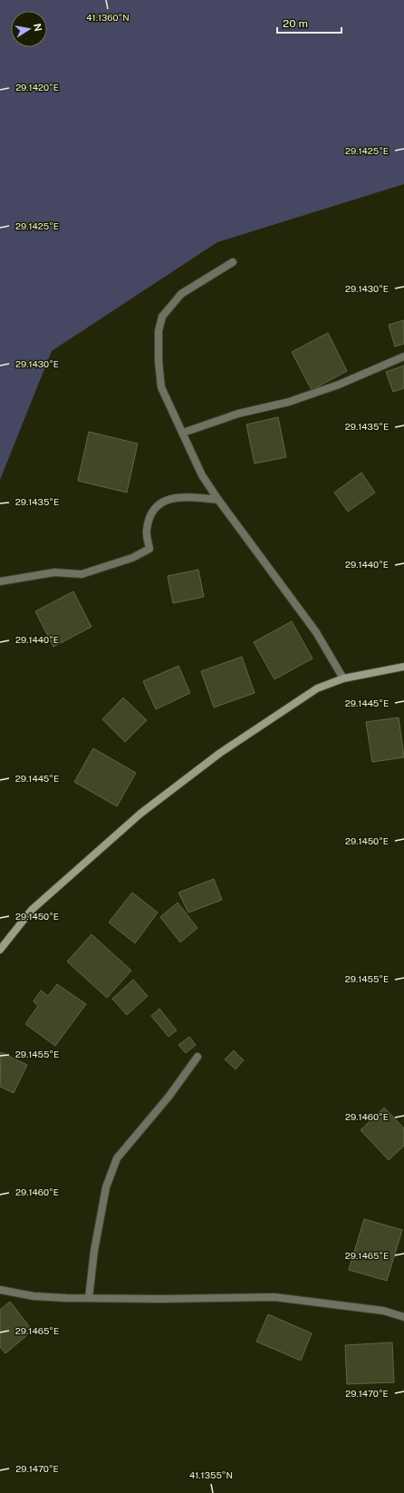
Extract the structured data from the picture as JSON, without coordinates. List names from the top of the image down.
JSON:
{
  "scale_bar": "20 m",
  "north": "right",
  "coordinates": [
    "41.1360°N",
    "29.1420°E",
    "29.1425°E",
    "29.1430°E",
    "29.1435°E",
    "29.1440°E",
    "29.1445°E",
    "29.1450°E",
    "29.1455°E",
    "29.1460°E",
    "29.1465°E",
    "29.1470°E",
    "41.1355°N"
  ]
}
